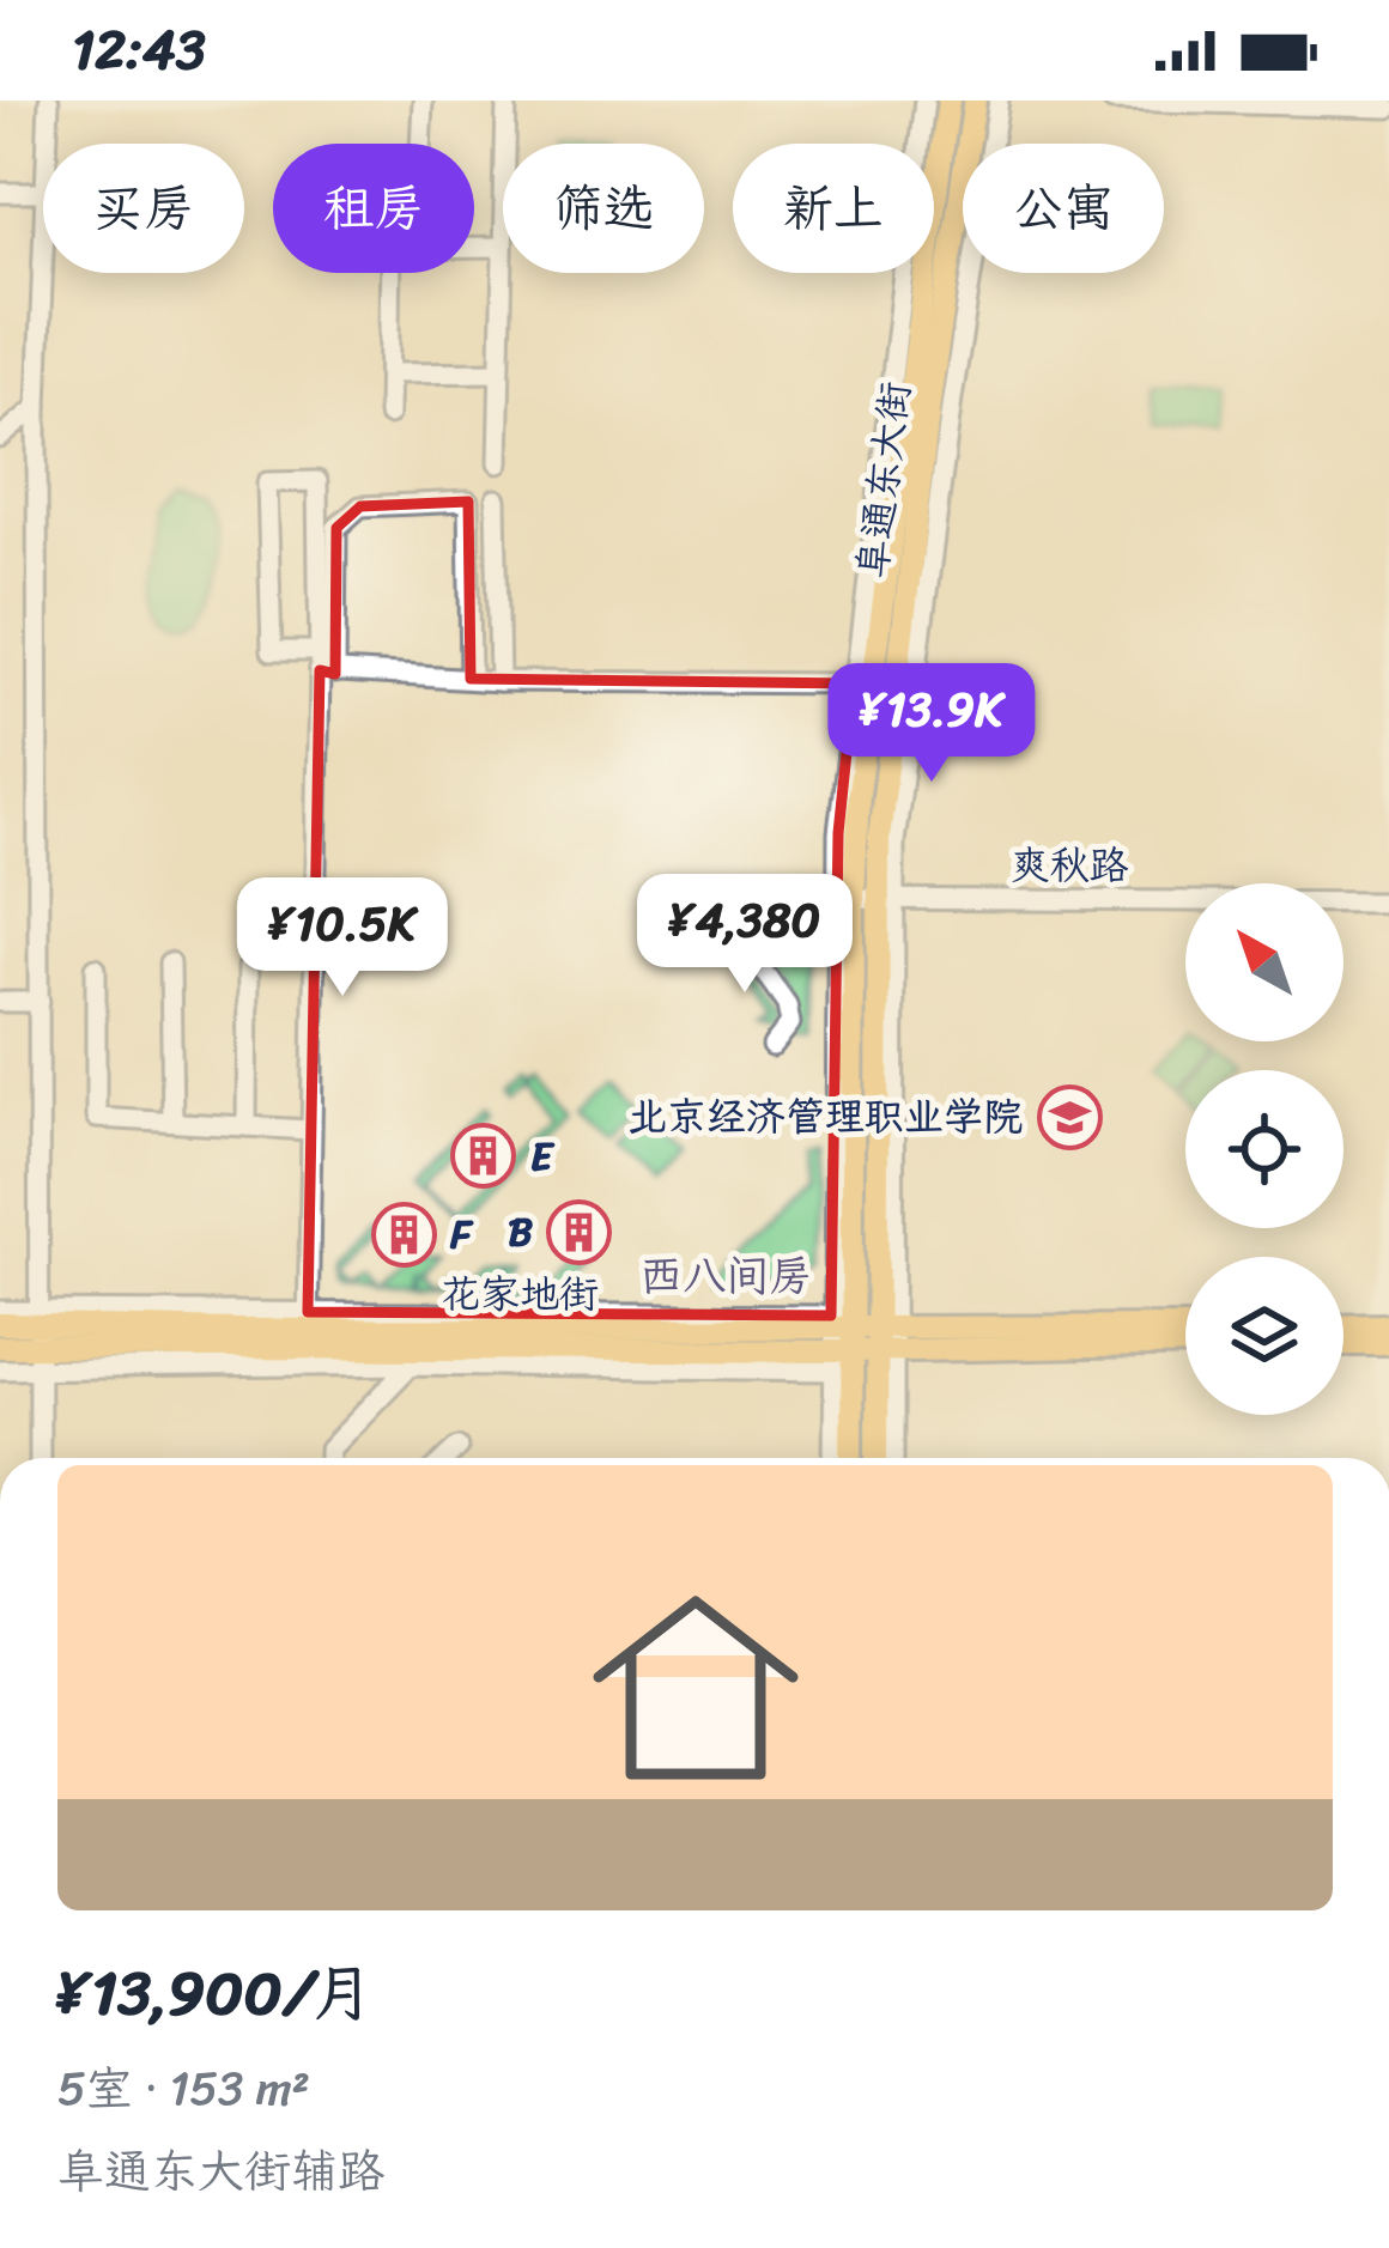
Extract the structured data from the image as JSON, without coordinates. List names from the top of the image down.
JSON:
{
  "streets": {
    "main road": ["阜通东大街", "花家地街"],
    "street": ["爽秋路"]
  },
  "crossings": [
    ["阜通东大街", "爽秋路"],
    ["阜通东大街", "花家地街"]
  ],
  "districts": ["西八间房"],
  "places": {
    "school or university": ["北京经济管理职业学院"],
    "building": ["E", "B", "F"]
  },
  "north": "top left",
  "page": {
    "status": "12:43",
    "chip": [
      "买房",
      "租房",
      "筛选",
      "新上",
      "公寓"
    ],
    "price": ["¥13.9K", "¥4,380", "¥10.5K"],
    "list": [
      {
        "name": "¥13,900/月",
        "note": "5室 · 153 m² · 阜通东大街辅路"
      }
    ]
  }
}
